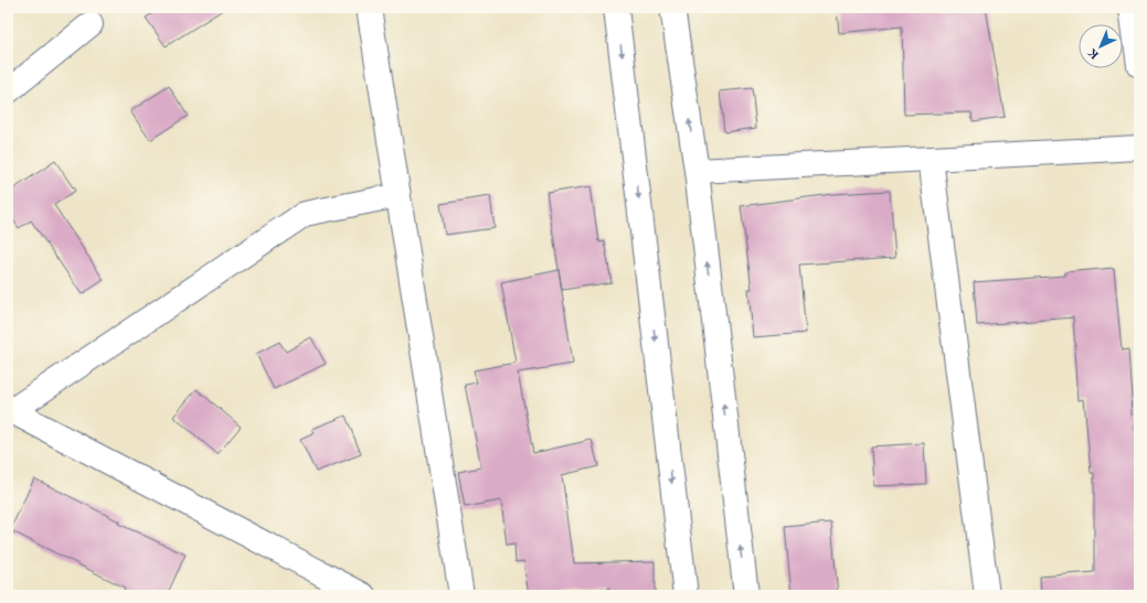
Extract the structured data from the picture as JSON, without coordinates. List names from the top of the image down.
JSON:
{
  "north": "bottom left"
}
